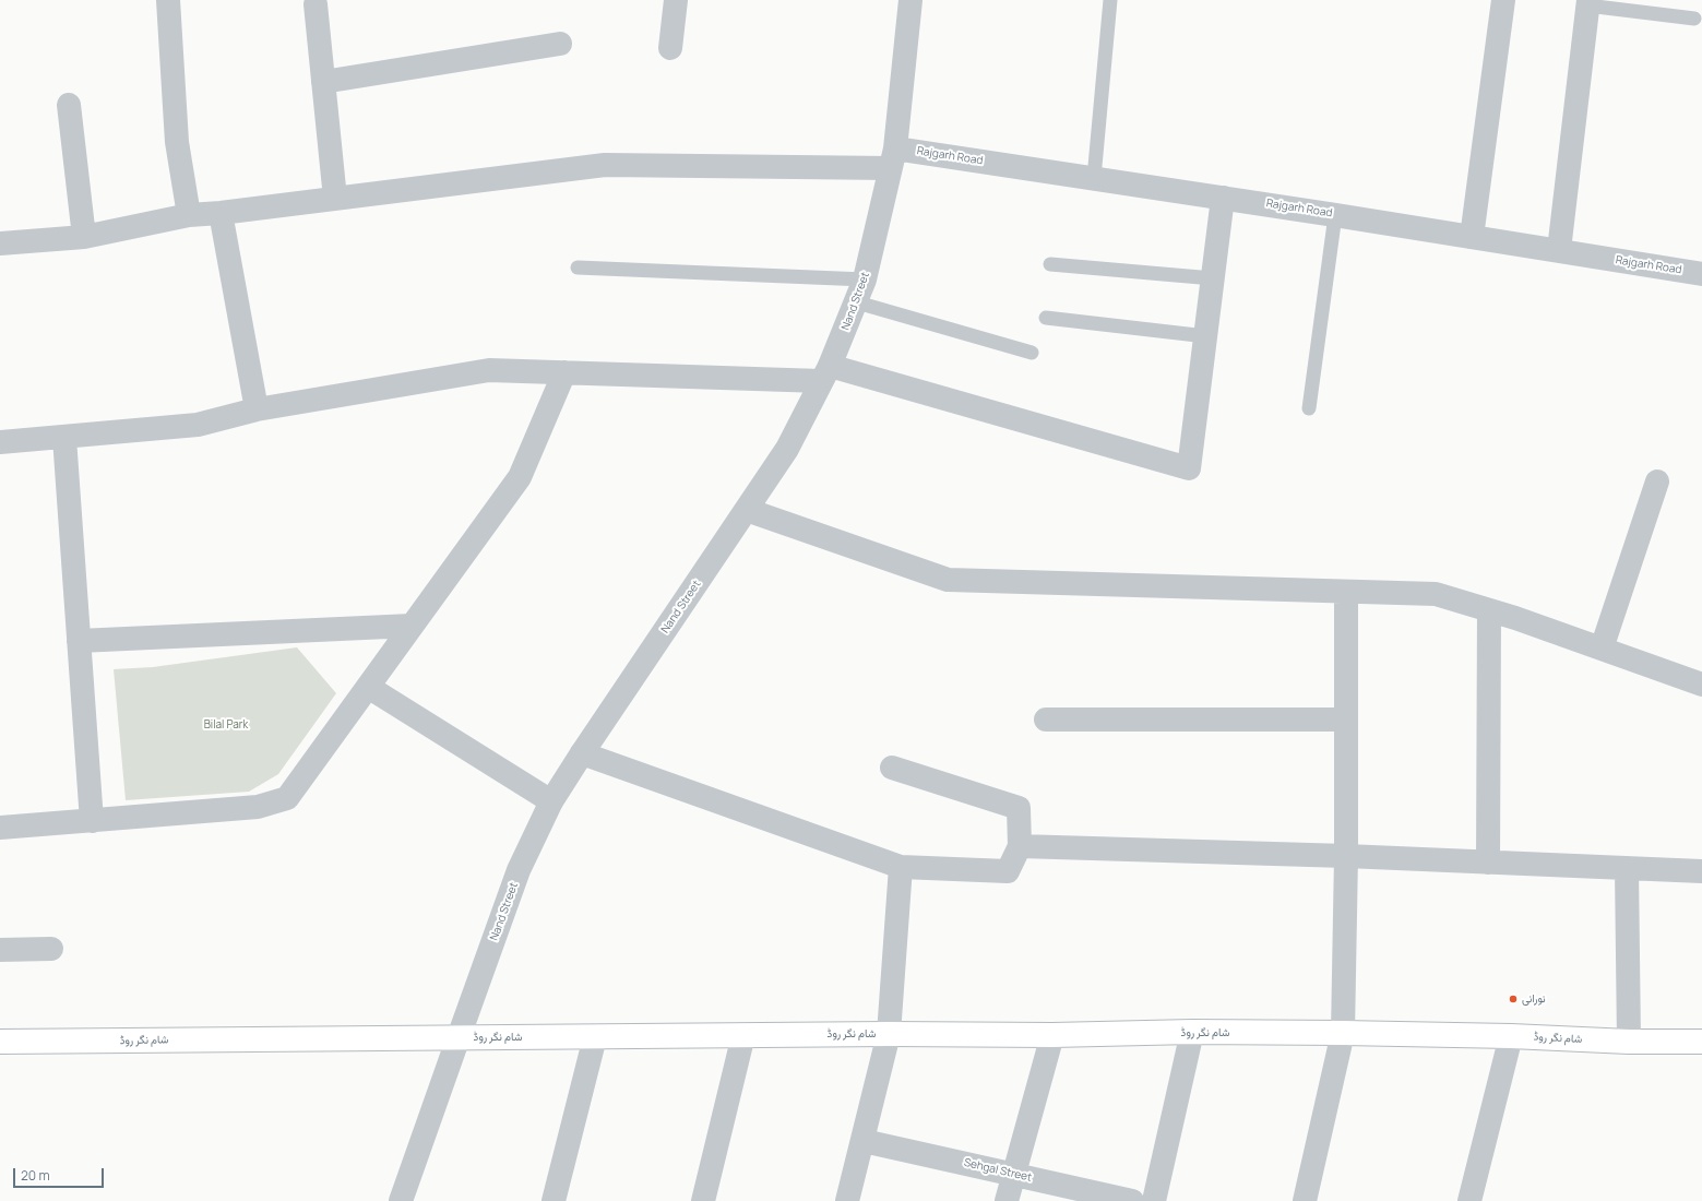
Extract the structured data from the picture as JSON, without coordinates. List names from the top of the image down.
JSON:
{
  "streets": {
    "main road": ["شام نگر روڈ"],
    "street": ["Rajgarh Road", "Nand Street", "Sehgal Street"]
  },
  "crossings": [
    ["Rajgarh Road", "Nand Street"],
    ["Nand Street", "شام نگر روڈ"]
  ],
  "parks": ["Bilal Park"],
  "places": ["نورانی"],
  "scale_bar": "20 m"
}
